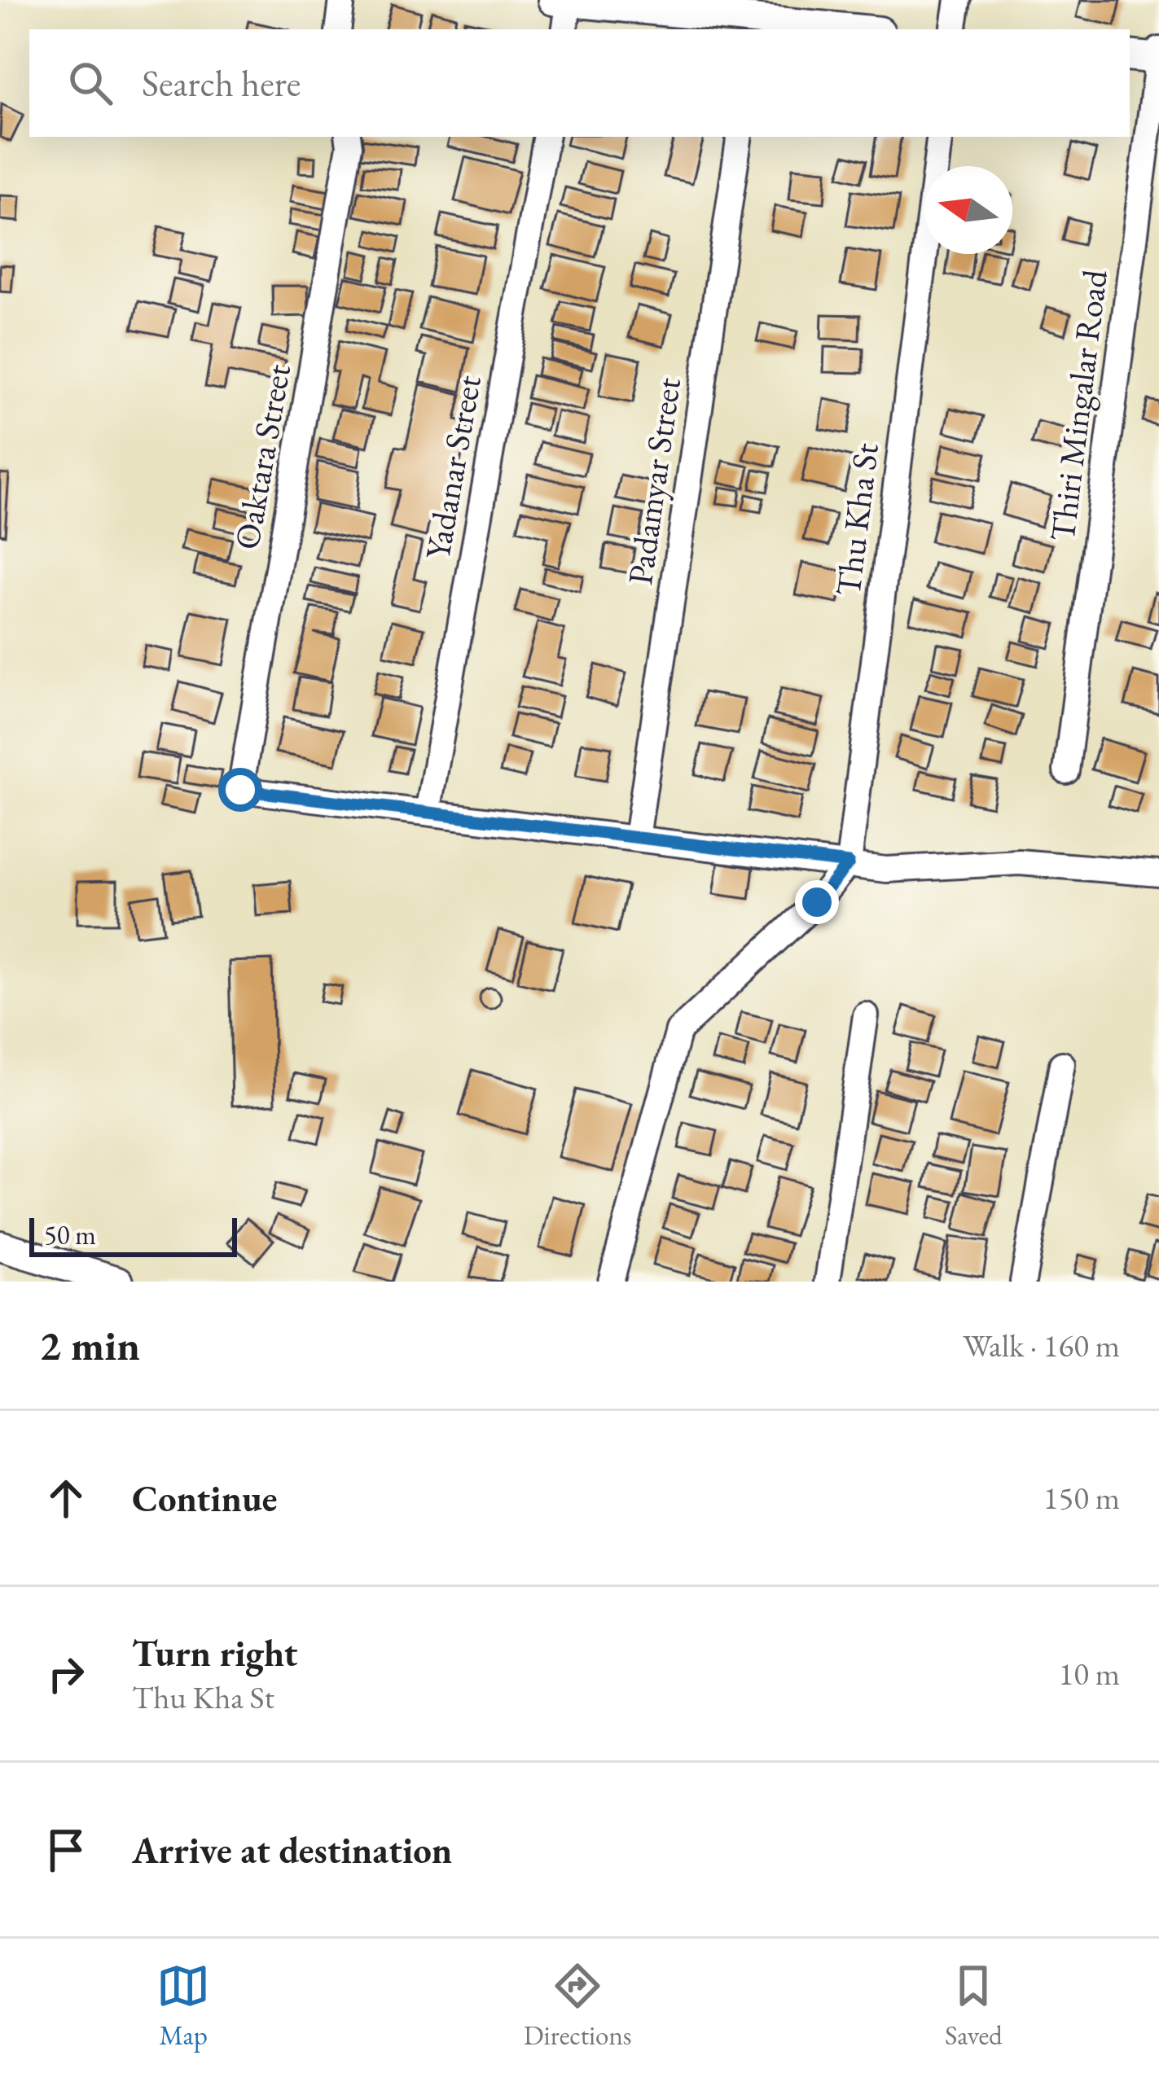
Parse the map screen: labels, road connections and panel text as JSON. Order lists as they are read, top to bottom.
{
  "streets": {
    "street": [
      "Thiri Mingalar Road",
      "Oaktara Street",
      "Yadanar Street",
      "Padamyar Street",
      "Thu Kha St"
    ]
  },
  "crossings": [
    ["Oaktara Street", "Yadanar Street"]
  ],
  "scale_bar": "50 m",
  "north": "left",
  "page": {
    "search": "Search here",
    "scale": "50 m",
    "heading": ["2 min", "Walk · 160 m"],
    "list": [
      ["Continue", "150 m"],
      ["Turn right", "Thu Kha St", "10 m"],
      "Arrive at destination"
    ],
    "nav": ["Map", "Directions", "Saved"]
  }
}
